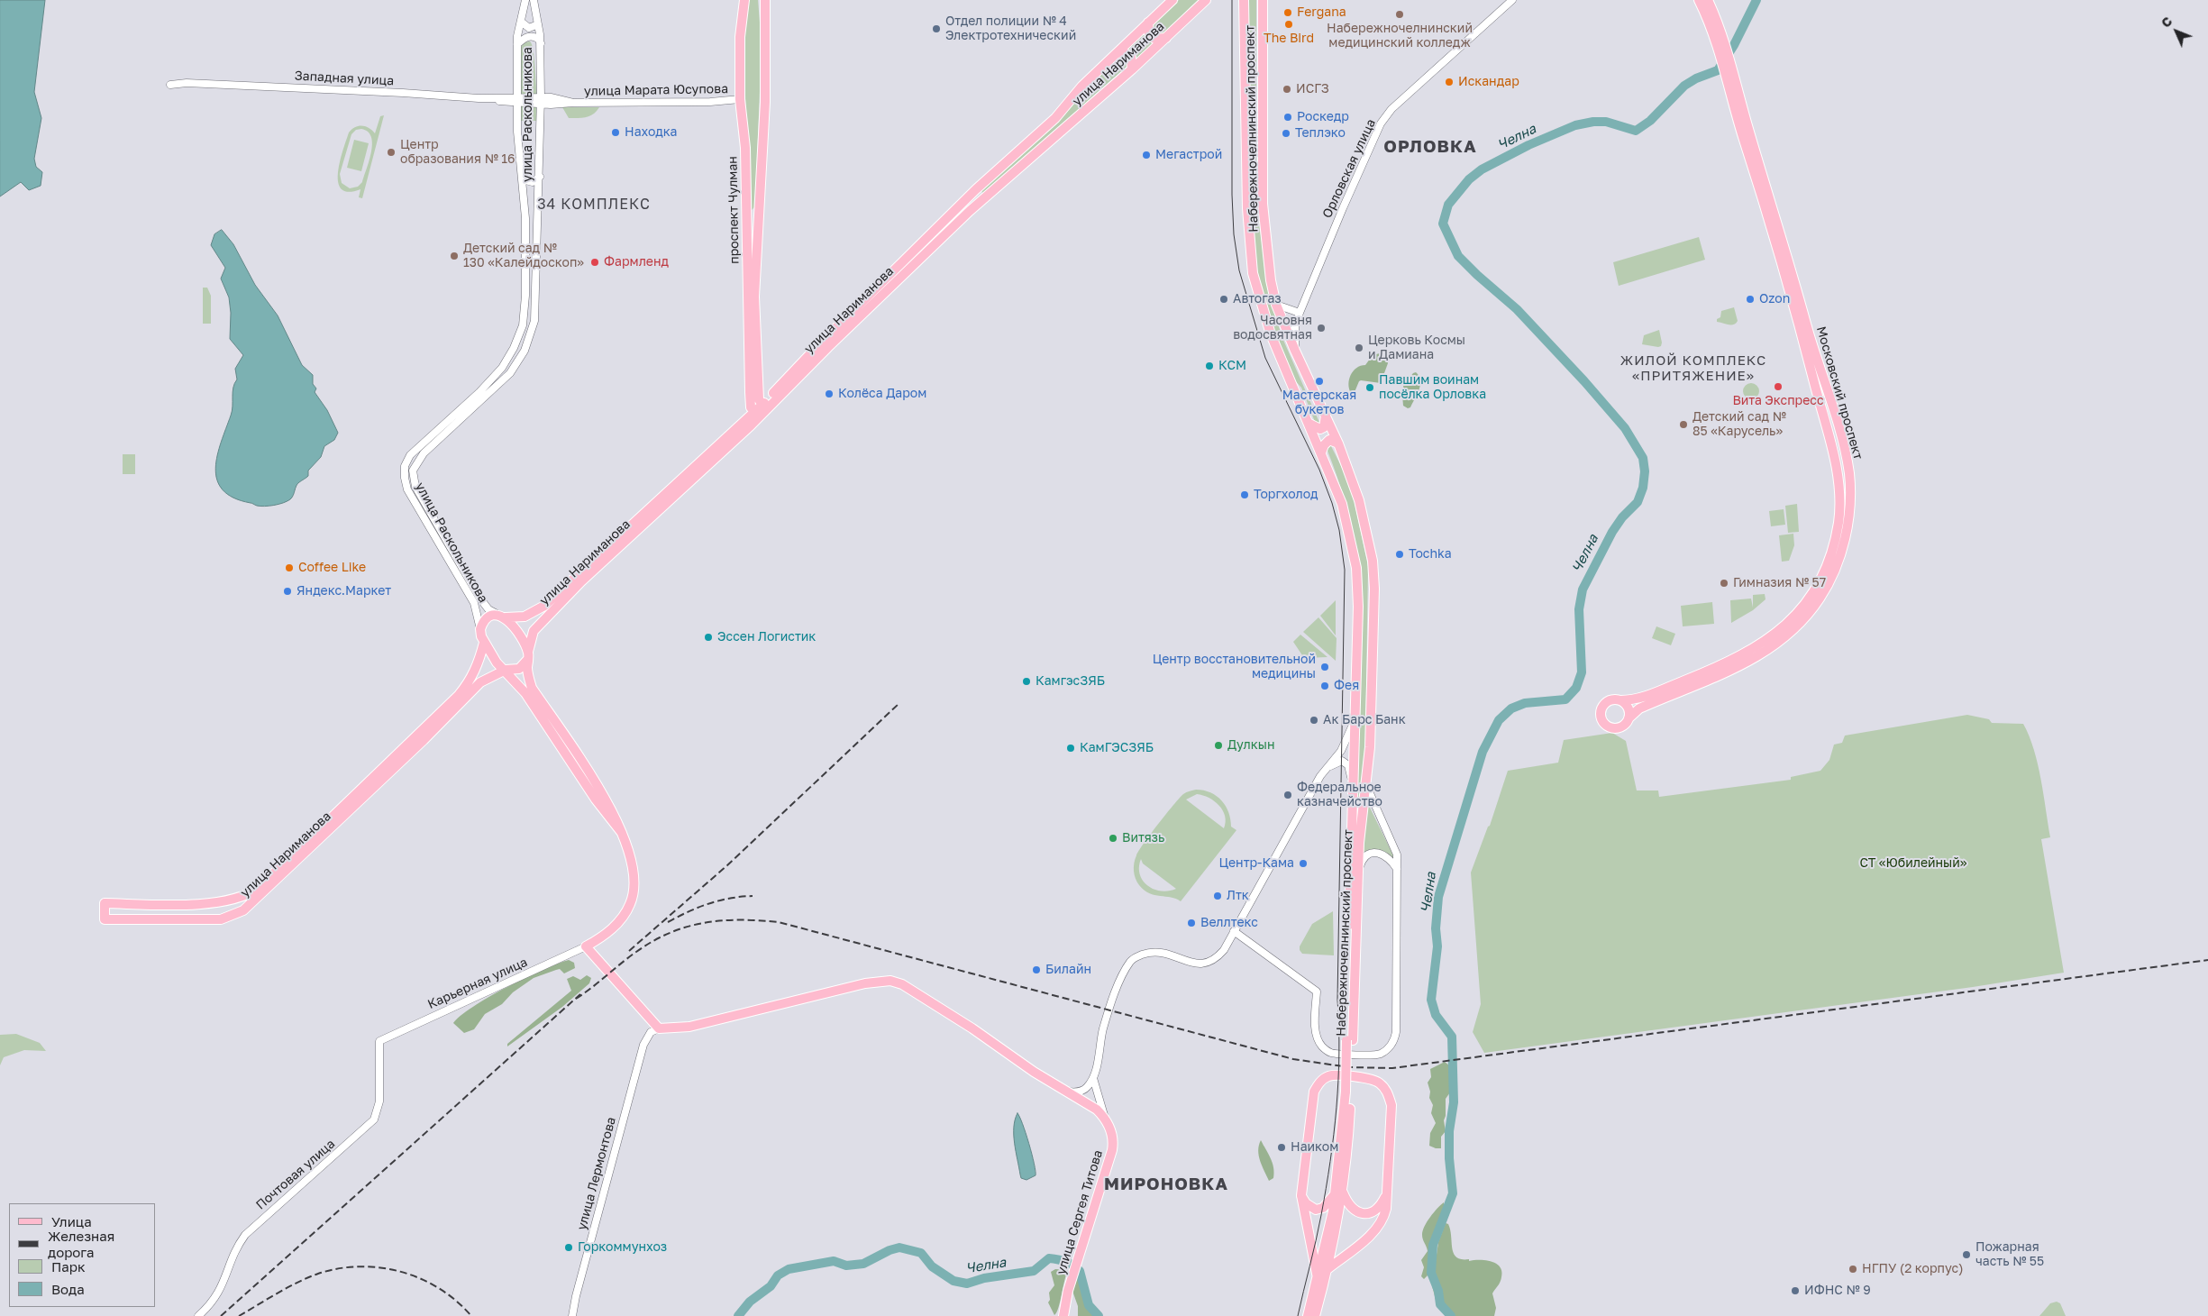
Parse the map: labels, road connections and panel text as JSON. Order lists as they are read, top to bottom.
{
  "streets": {
    "main road": [
      "улица Нариманова",
      "Набережночелнинский проспект",
      "проспект Чулман",
      "Московский проспект",
      "улица Сергея Титова"
    ],
    "street": [
      "Западная улица",
      "улица Марата Юсупова",
      "улица Раскольникова",
      "Орловская улица",
      "Карьерная улица",
      "улица Лермонтова",
      "Почтовая улица"
    ]
  },
  "crossings": [
    ["улица Нариманова", "улица Раскольникова"],
    ["улица Нариманова", "проспект Чулман"],
    ["Западная улица", "улица Раскольникова"],
    ["улица Марата Юсупова", "улица Раскольникова"],
    ["улица Марата Юсупова", "проспект Чулман"],
    ["Набережночелнинский проспект", "Орловская улица"],
    ["Карьерная улица", "Почтовая улица"]
  ],
  "districts": [
    "ОРЛОВКА",
    "34 КОМПЛЕКС",
    "ЖИЛОЙ КОМПЛЕКС «ПРИТЯЖЕНИЕ»",
    "МИРОНОВКА"
  ],
  "water": ["Челна"],
  "parks": ["СТ «Юбилейный»"],
  "places": [
    "Fergana",
    "Набережночелнинский медицинский колледж",
    "The Bird",
    "Отдел полиции № 4 Электротехнический",
    "Искандар",
    "ИСГЗ",
    "Роскедр",
    "Находка",
    "Теплэко",
    "Центр образования № 16",
    "Мегастрой",
    "Детский сад № 130 «Калейдоскоп»",
    "Фармленд",
    "Автогаз",
    "Ozon",
    "Часовня водосвятная",
    "Церковь Космы и Дамиана",
    "КСМ",
    "Мастерская букетов",
    "Вита Экспресс",
    "Павшим воинам посёлка Орловка",
    "Колёса Даром",
    "Детский сад № 85 «Карусель»",
    "Торгхолод",
    "Tochka",
    "Coffee Like",
    "Гимназия № 57",
    "Яндекс.Маркет",
    "Эссен Логистик",
    "Центр восстановительной медицины",
    "КамгэсЗЯБ",
    "Фея",
    "Ак Барс Банк",
    "Дулкын",
    "КамГЭСЗЯБ",
    "Федеральное казначейство",
    "Витязь",
    "Центр-Кама",
    "Лтк",
    "Веллтекс",
    "Билайн",
    "Наиком",
    "Горкоммунхоз",
    "Пожарная часть № 55",
    "НГПУ (2 корпус)",
    "ИФНС № 9"
  ],
  "legend": [
    "Улица",
    "Железная дорога",
    "Парк",
    "Вода"
  ],
  "north": "top left"
}
